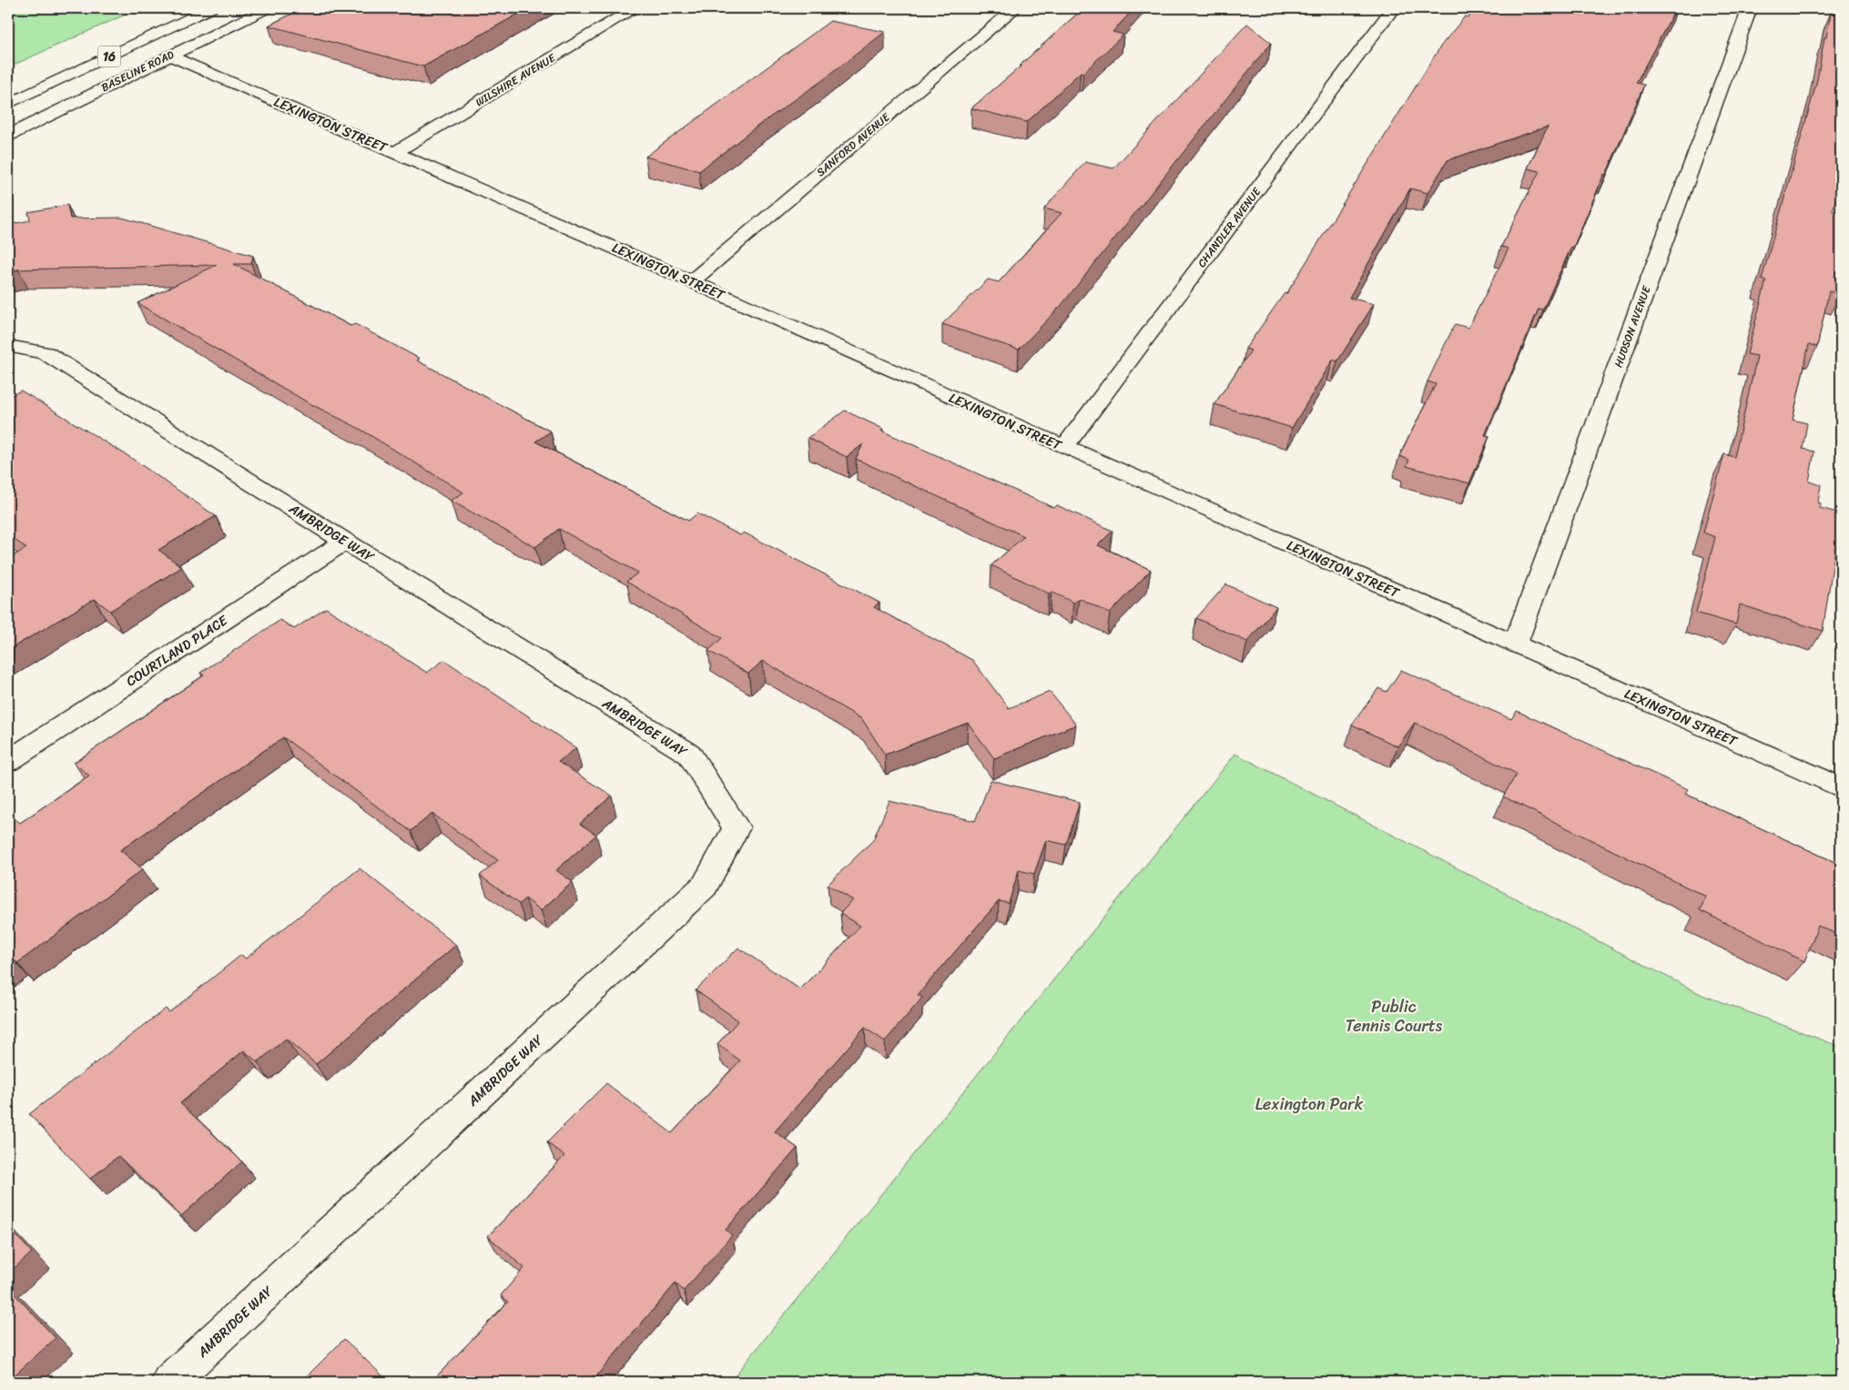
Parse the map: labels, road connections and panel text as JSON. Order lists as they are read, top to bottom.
{
  "streets": {
    "street": [
      "16",
      "BASELINE ROAD",
      "WILSHIRE AVENUE",
      "LEXINGTON STREET",
      "SANFORD AVENUE",
      "CHANDLER AVENUE",
      "HUDSON AVENUE",
      "AMBRIDGE WAY",
      "COURTLAND PLACE"
    ]
  },
  "crossings": [
    ["BASELINE ROAD", "LEXINGTON STREET"],
    ["WILSHIRE AVENUE", "LEXINGTON STREET"],
    ["LEXINGTON STREET", "SANFORD AVENUE"],
    ["LEXINGTON STREET", "CHANDLER AVENUE"],
    ["LEXINGTON STREET", "HUDSON AVENUE"],
    ["AMBRIDGE WAY", "COURTLAND PLACE"]
  ],
  "parks": ["Public Tennis Courts", "Lexington Park"]
}
